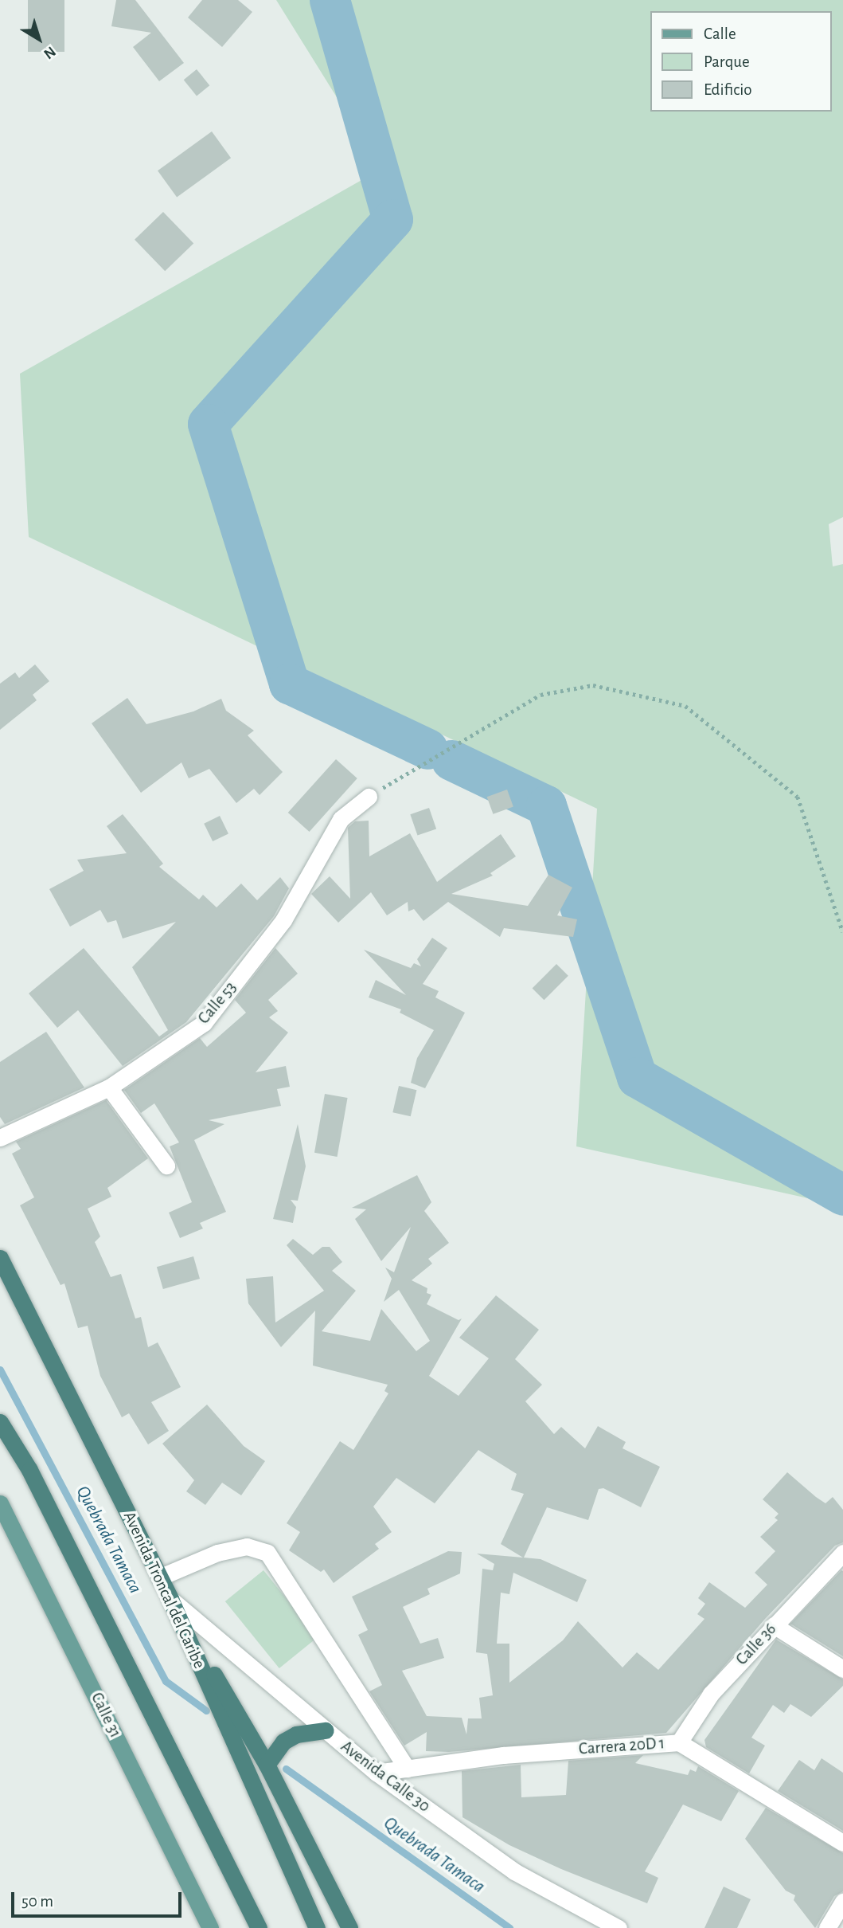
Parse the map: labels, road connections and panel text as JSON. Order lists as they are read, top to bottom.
{
  "streets": {
    "highway": ["Avenida Troncal del Caribe"],
    "main road": ["Calle 31"],
    "street": [
      "Calle 53",
      "Calle 36",
      "Carrera 20D 1",
      "Avenida Calle 30"
    ]
  },
  "crossings": [
    ["Avenida Troncal del Caribe", "Avenida Calle 30"],
    ["Calle 36", "Carrera 20D 1"],
    ["Carrera 20D 1", "Avenida Calle 30"]
  ],
  "water": ["Quebrada Tamaca"],
  "legend": ["Calle", "Parque", "Edificio"],
  "scale_bar": "50 m",
  "north": "bottom right"
}
